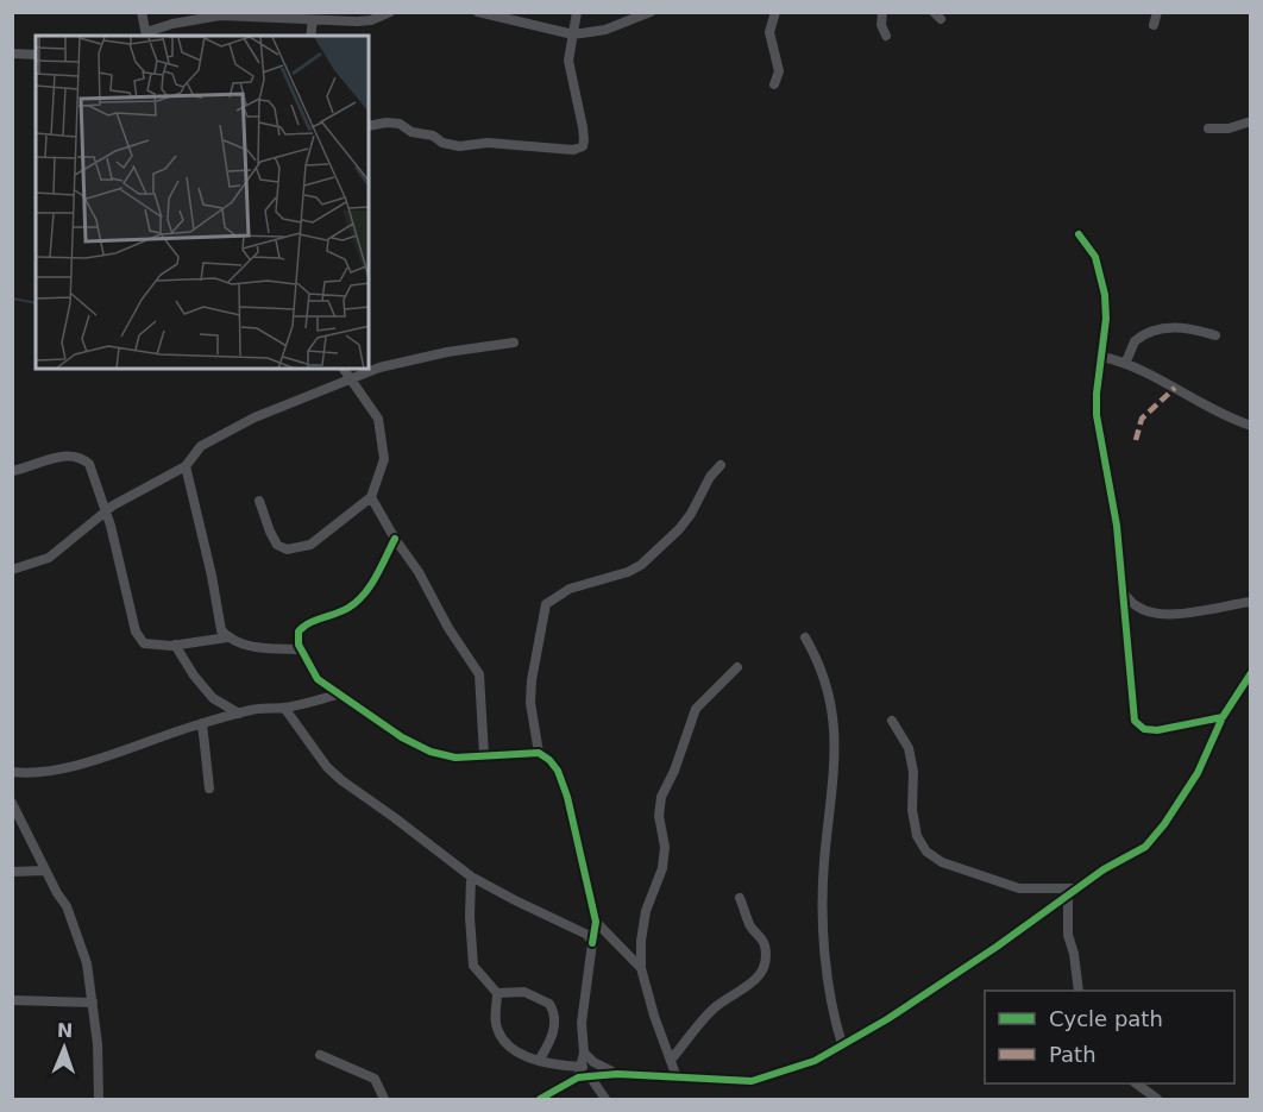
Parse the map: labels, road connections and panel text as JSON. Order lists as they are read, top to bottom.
{
  "legend": ["Cycle path", "Path"],
  "north": "top"
}
